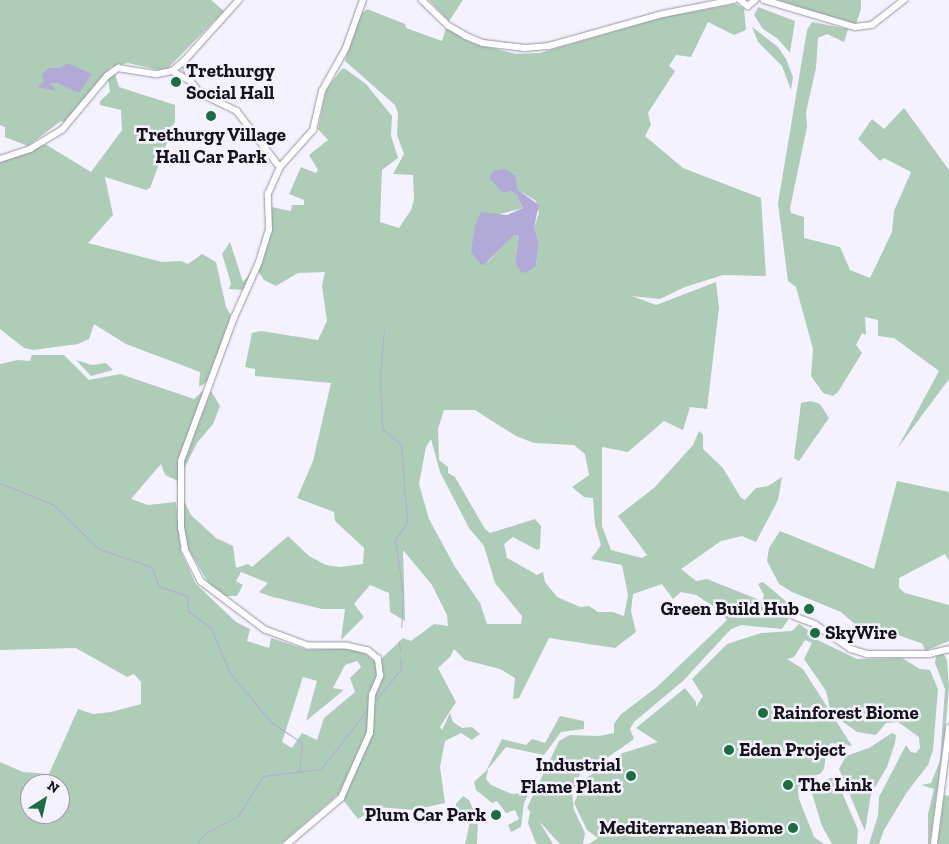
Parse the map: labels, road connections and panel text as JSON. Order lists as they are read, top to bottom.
{
  "places": [
    "Trethurgy Social Hall",
    "Trethurgy Village Hall Car Park",
    "Green Build Hub",
    "SkyWire",
    "Rainforest Biome",
    "Eden Project",
    "Industrial Flame Plant",
    "The Link",
    "Plum Car Park",
    "Mediterranean Biome"
  ],
  "north": "top right"
}
